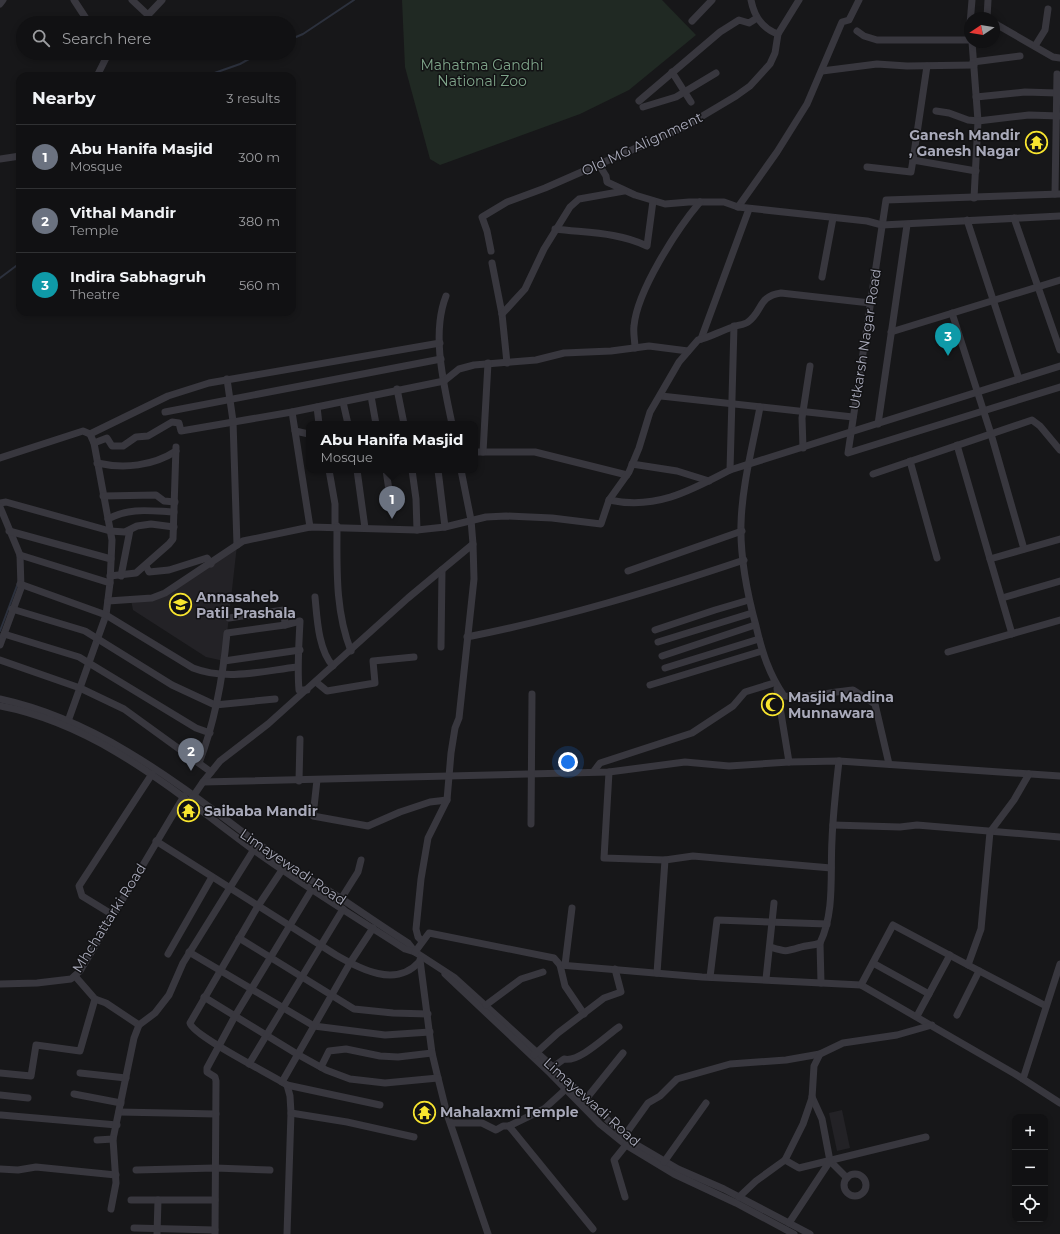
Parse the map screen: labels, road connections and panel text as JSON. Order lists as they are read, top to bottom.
{
  "streets": {
    "street": [
      "Old MG Alignment",
      "Utkarsh Nagar Road",
      "Limayewadi Road",
      "Mhchattarki Road"
    ]
  },
  "crossings": [
    ["Limayewadi Road", "Mhchattarki Road"]
  ],
  "parks": ["Mahatma Gandhi National Zoo"],
  "places": {
    "temple": ["Ganesh Mandir , Ganesh Nagar", "Saibaba Mandir", "Mahalaxmi Temple"],
    "school or university": ["Annasaheb Patil Prashala"],
    "mosque": ["Masjid Madina Munnawara"]
  },
  "north": "left",
  "page": {
    "search": "Search here",
    "heading": ["Nearby", "3 results"],
    "list": [
      {
        "mark": "1",
        "name": "Abu Hanifa Masjid",
        "note": "Mosque",
        "value": "300 m"
      },
      {
        "mark": "2",
        "name": "Vithal Mandir",
        "note": "Temple",
        "value": "380 m"
      },
      {
        "mark": "3",
        "name": "Indira Sabhagruh",
        "note": "Theatre",
        "value": "560 m"
      }
    ],
    "pins": ["3", "1", "2"],
    "popup": ["Abu Hanifa Masjid", "Mosque"],
    "map_buttons": ["+", "−"]
  }
}
